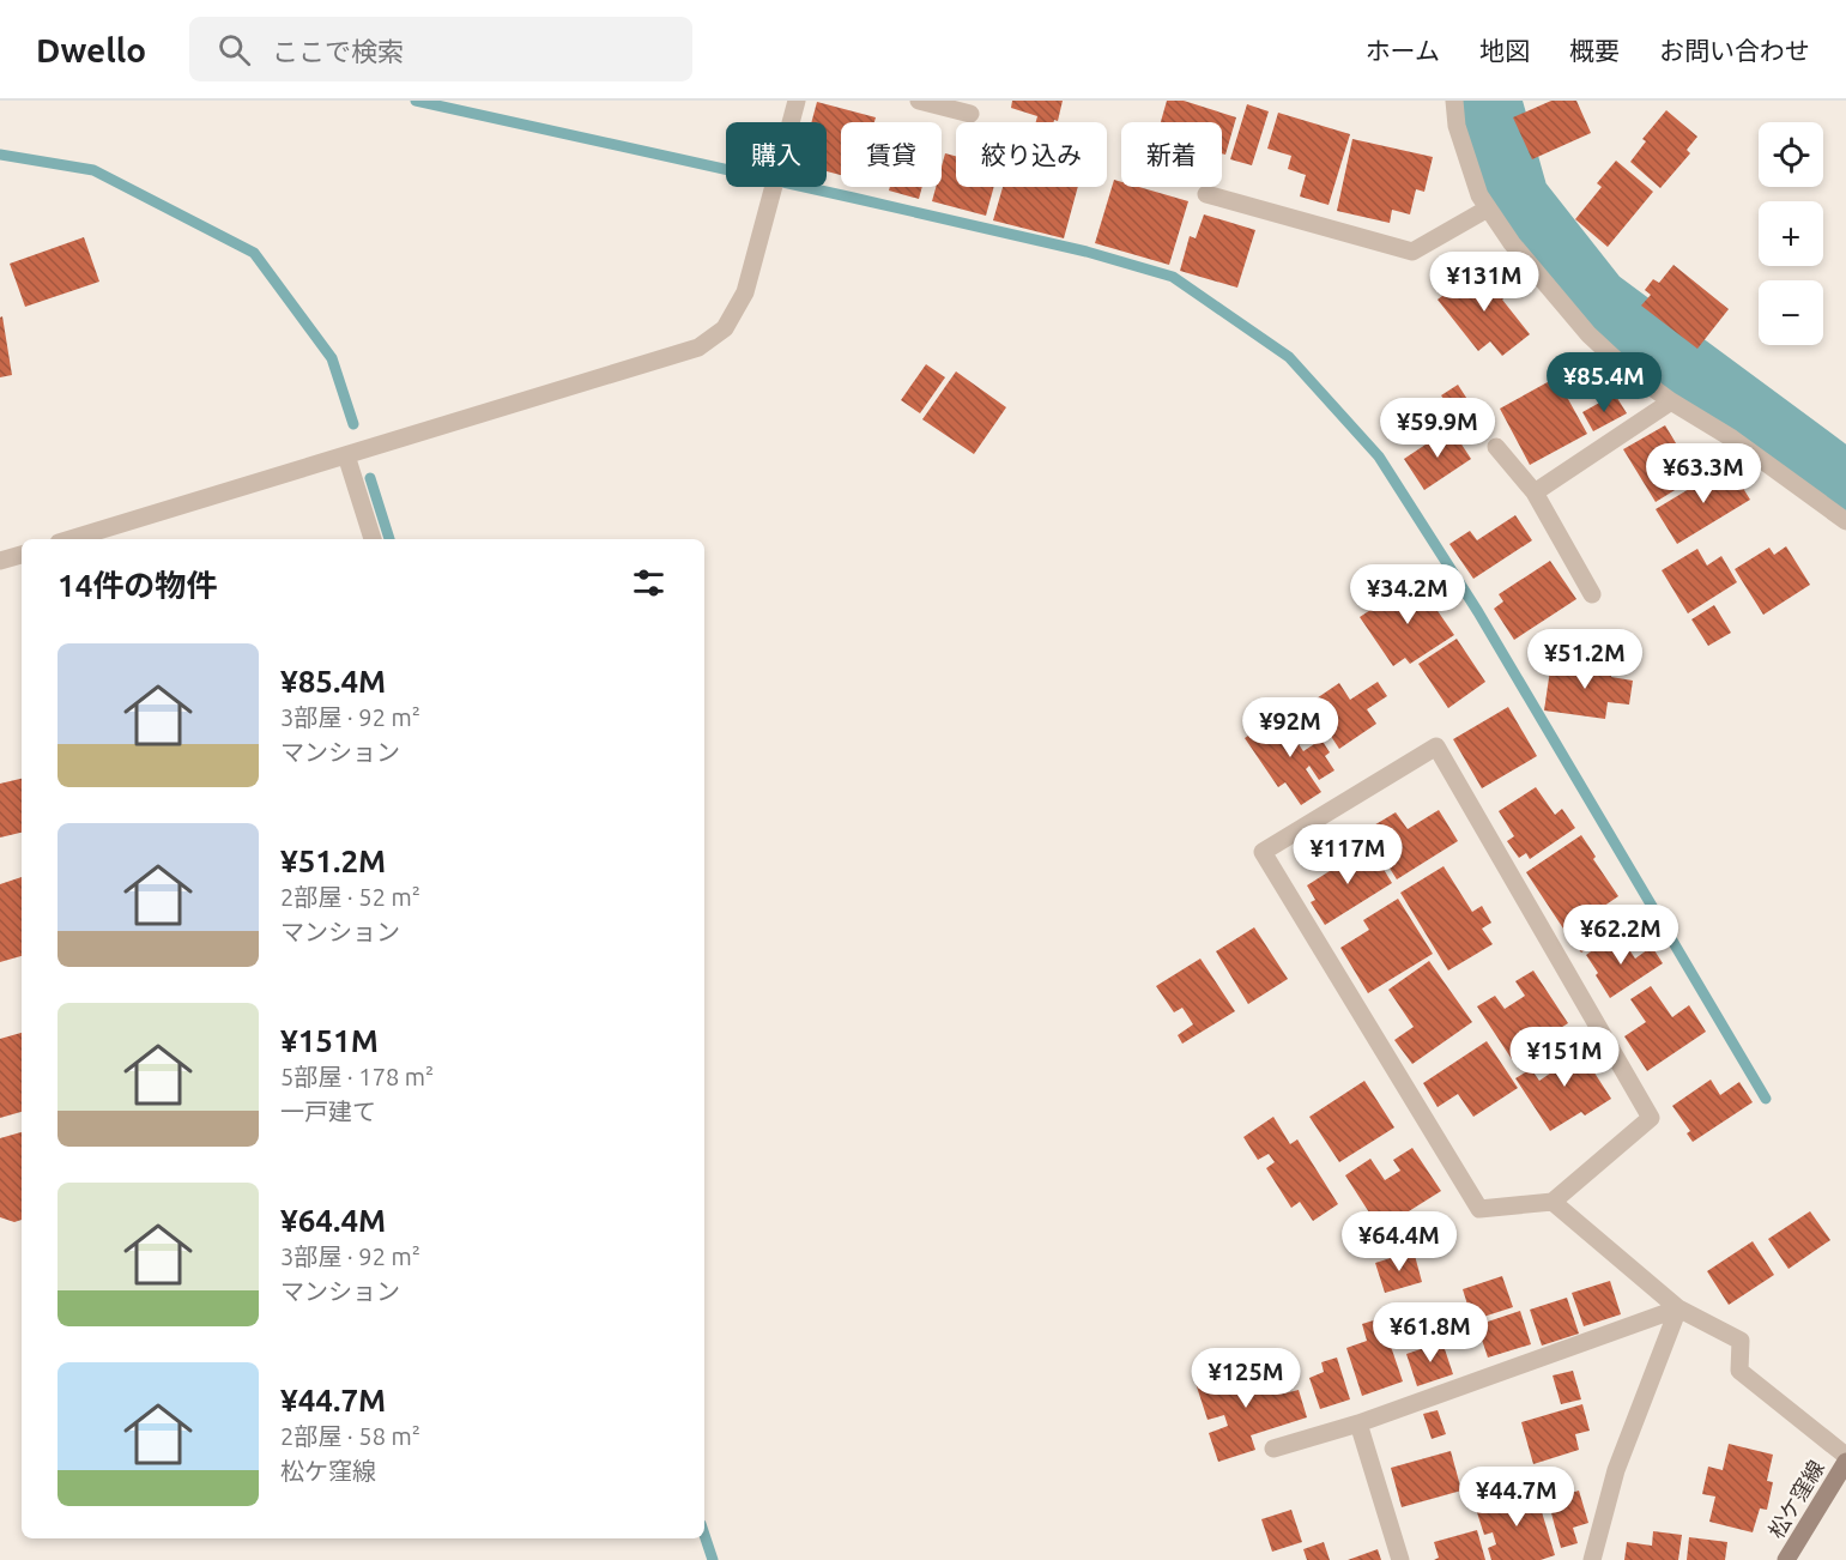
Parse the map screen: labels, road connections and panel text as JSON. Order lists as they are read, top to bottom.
{
  "streets": {
    "street": ["松ケ窪線"]
  },
  "page": {
    "header": "Dwello",
    "search": "ここで検索",
    "nav": [
      "ホーム",
      "地図",
      "概要",
      "お問い合わせ"
    ],
    "map_buttons": ["+", "−"],
    "chip": [
      "購入",
      "賃貸",
      "絞り込み",
      "新着"
    ],
    "price": [
      "¥131M",
      "¥85.4M",
      "¥59.9M",
      "¥63.3M",
      "¥34.2M",
      "¥51.2M",
      "¥92M",
      "¥117M",
      "¥62.2M",
      "¥151M",
      "¥64.4M",
      "¥61.8M",
      "¥125M",
      "¥44.7M"
    ],
    "heading": "14件の物件",
    "list": [
      {
        "name": "¥85.4M",
        "note": "3部屋 · 92 m² · マンション"
      },
      {
        "name": "¥51.2M",
        "note": "2部屋 · 52 m² · マンション"
      },
      {
        "name": "¥151M",
        "note": "5部屋 · 178 m² · 一戸建て"
      },
      {
        "name": "¥64.4M",
        "note": "3部屋 · 92 m² · マンション"
      },
      {
        "name": "¥44.7M",
        "note": "2部屋 · 58 m² · 松ケ窪線"
      }
    ]
  }
}
